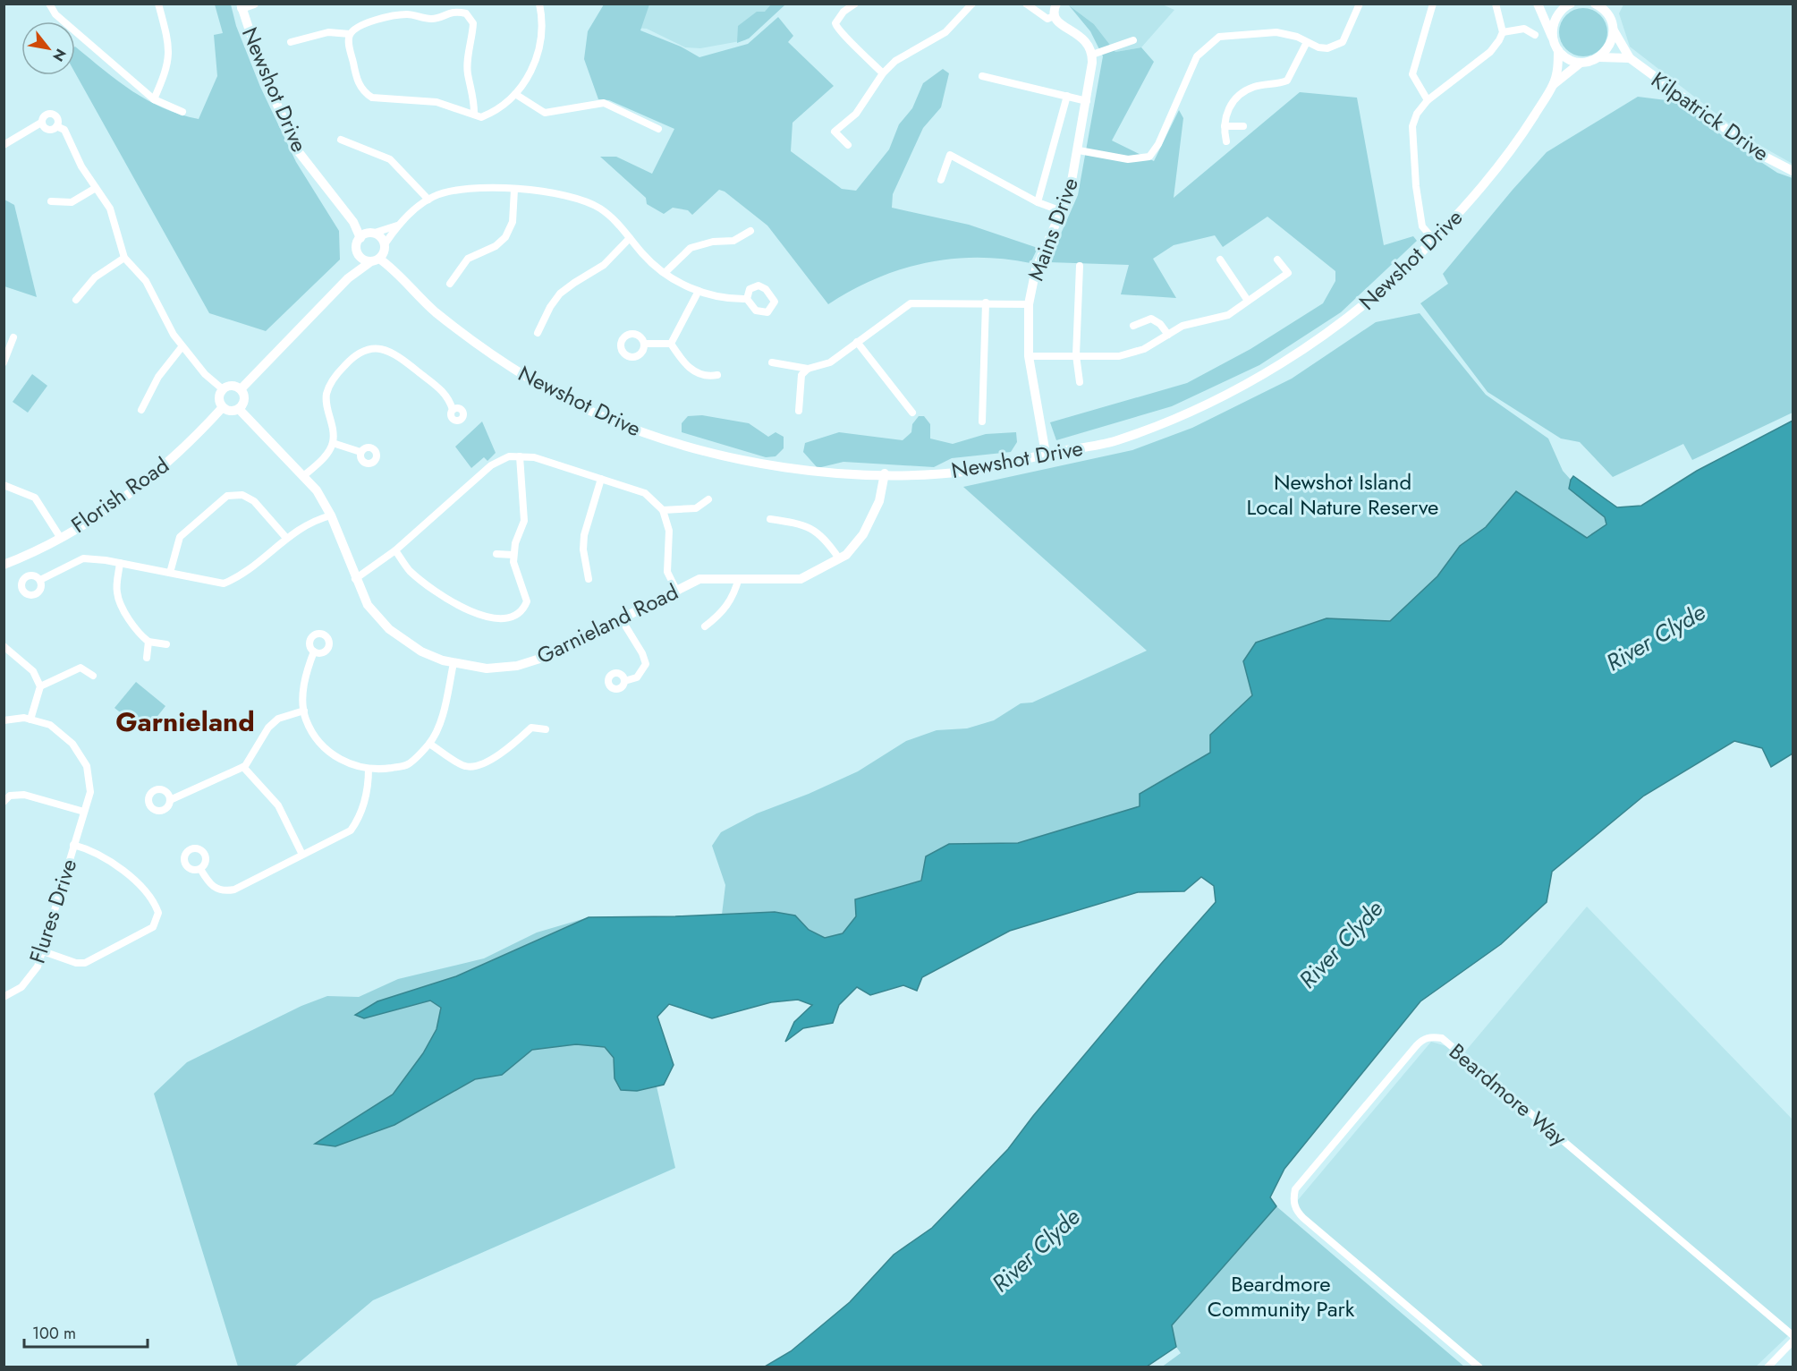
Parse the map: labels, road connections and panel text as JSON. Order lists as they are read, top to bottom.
{
  "streets": {
    "street": [
      "Newshot Drive",
      "Kilpatrick Drive",
      "Mains Drive",
      "Florish Road",
      "Garnieland Road",
      "Flures Drive",
      "Beardmore Way"
    ]
  },
  "crossings": [
    ["Newshot Drive", "Kilpatrick Drive"],
    ["Newshot Drive", "Mains Drive"],
    ["Newshot Drive", "Garnieland Road"],
    ["Florish Road", "Garnieland Road"]
  ],
  "districts": ["Garnieland"],
  "water": ["River Clyde"],
  "parks": ["Newshot Island Local Nature Reserve", "Beardmore Community Park"],
  "scale_bar": "100 m",
  "north": "bottom right"
}
